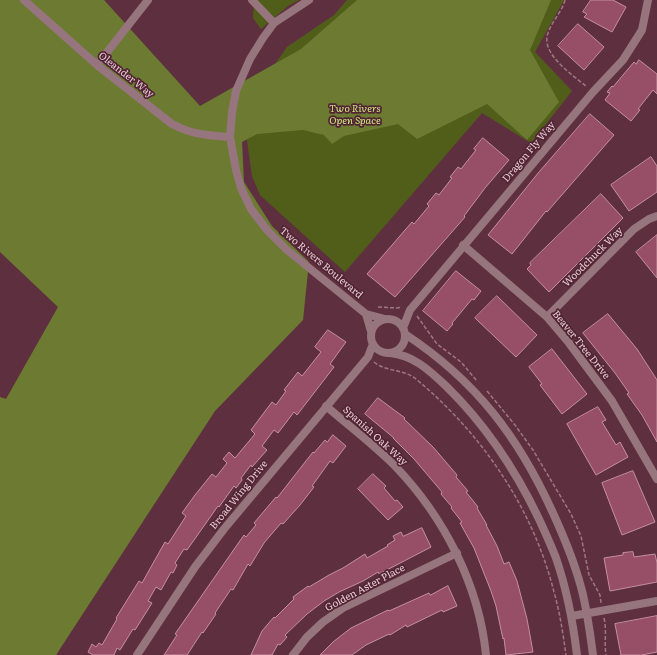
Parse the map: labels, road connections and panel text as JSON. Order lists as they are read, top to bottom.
{
  "streets": {
    "street": [
      "Oleander Way",
      "Dragon Fly Way",
      "Woodchuck Way",
      "Two Rivers Boulevard",
      "Beaver Tree Drive",
      "Spanish Oak Way",
      "Broad Wing Drive",
      "Golden Aster Place"
    ]
  },
  "crossings": [
    ["Oleander Way", "Two Rivers Boulevard"],
    ["Dragon Fly Way", "Two Rivers Boulevard"],
    ["Dragon Fly Way", "Beaver Tree Drive"],
    ["Dragon Fly Way", "Broad Wing Drive"],
    ["Woodchuck Way", "Beaver Tree Drive"],
    ["Two Rivers Boulevard", "Broad Wing Drive"],
    ["Spanish Oak Way", "Broad Wing Drive"],
    ["Spanish Oak Way", "Golden Aster Place"]
  ],
  "parks": ["Two Rivers Open Space"]
}
